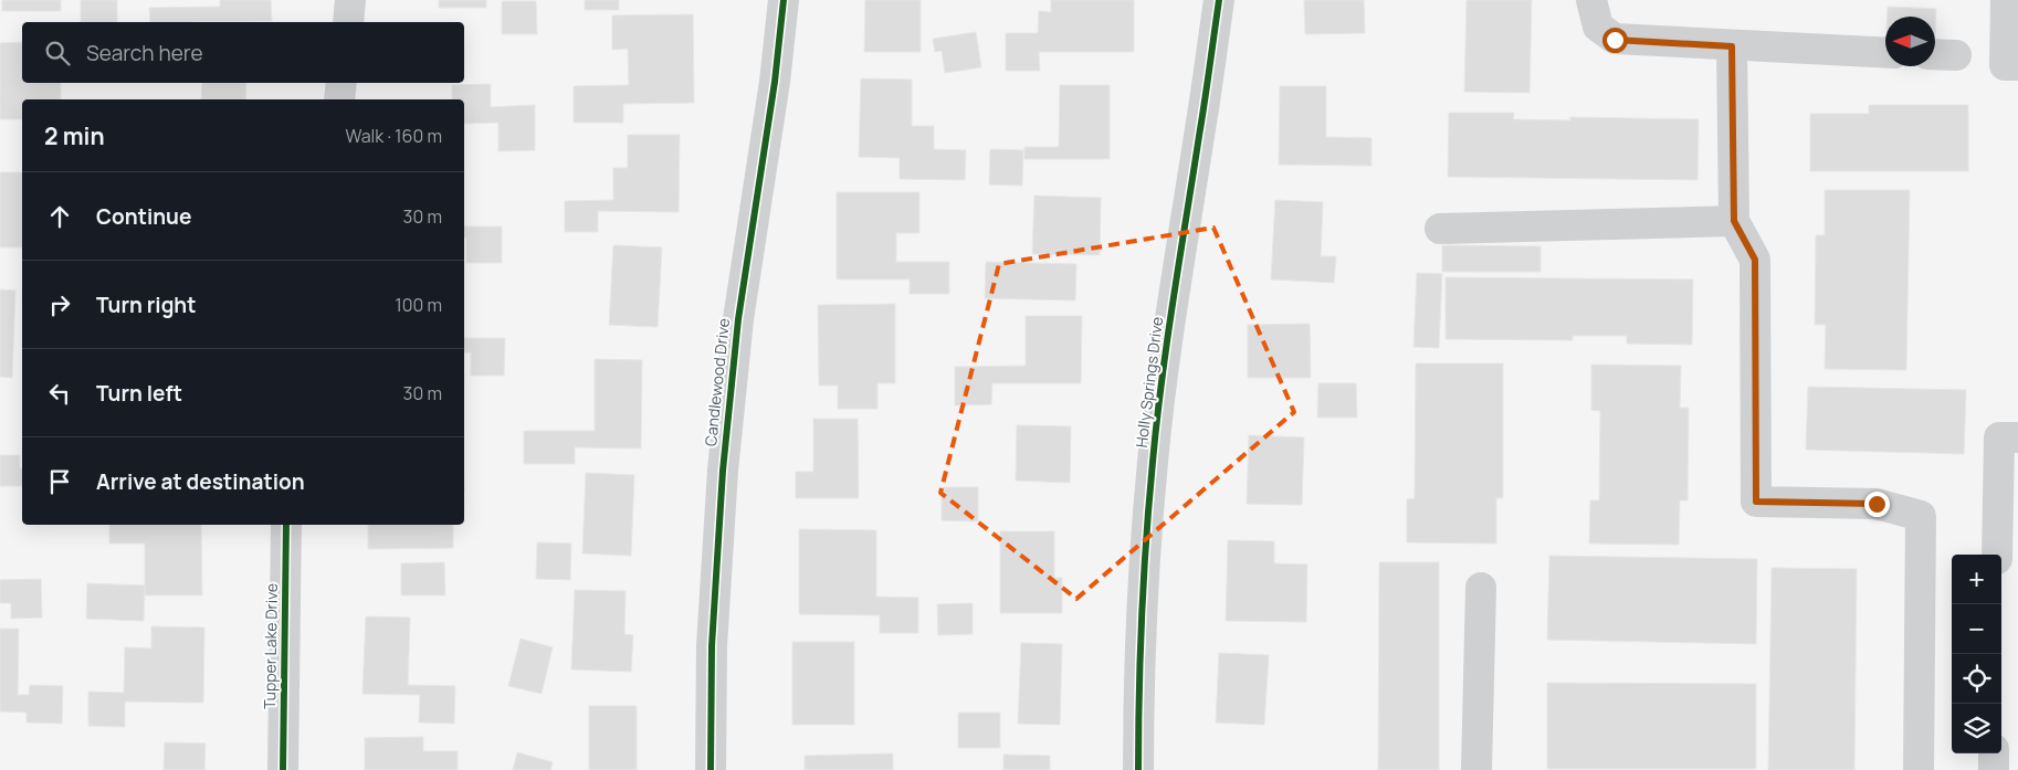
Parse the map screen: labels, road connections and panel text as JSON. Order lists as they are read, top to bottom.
{
  "streets": {
    "street": ["Candlewood Drive", "Holly Springs Drive", "Tupper Lake Drive"]
  },
  "north": "left",
  "page": {
    "search": "Search here",
    "heading": ["2 min", "Walk · 160 m"],
    "list": [
      ["Continue", "30 m"],
      ["Turn right", "100 m"],
      ["Turn left", "30 m"],
      "Arrive at destination"
    ],
    "map_buttons": ["+", "−"]
  }
}
